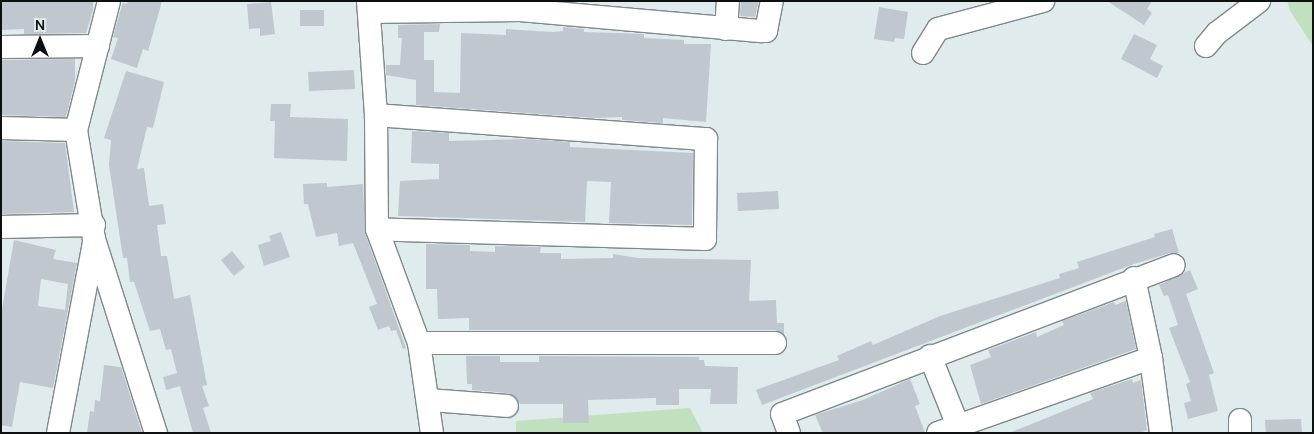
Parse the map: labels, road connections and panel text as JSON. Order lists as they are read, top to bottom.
{
  "north": "top"
}
